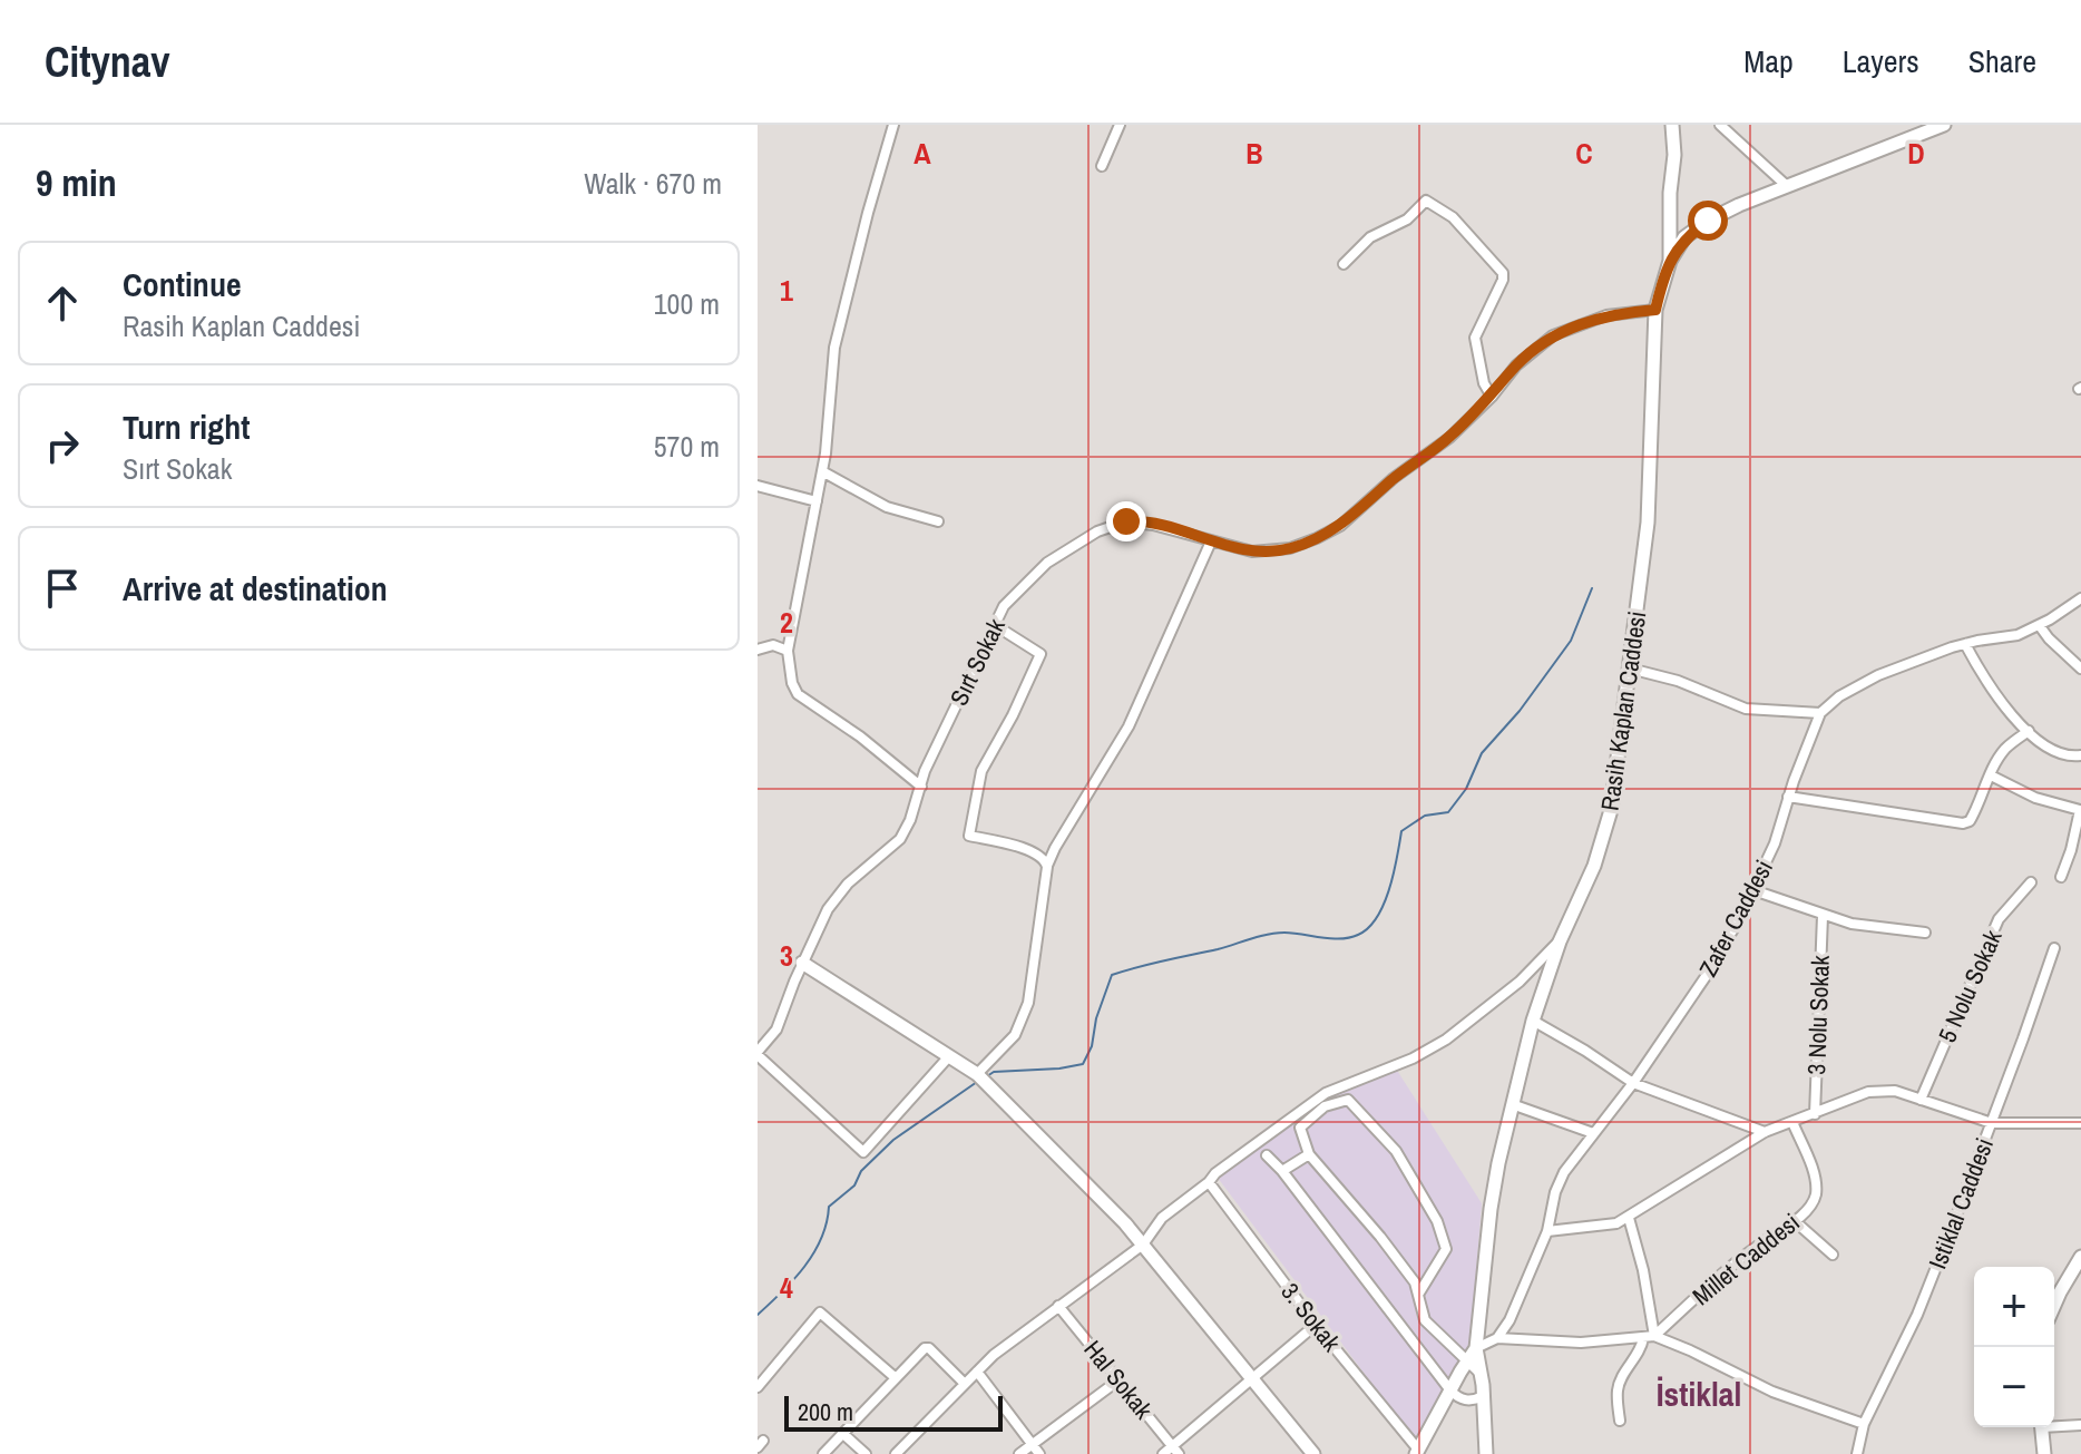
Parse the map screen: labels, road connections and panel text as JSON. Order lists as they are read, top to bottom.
{
  "streets": {
    "street": [
      "Sırt Sokak",
      "Rasih Kaplan Caddesi",
      "Zafer Caddesi",
      "5 Nolu Sokak",
      "3 Nolu Sokak",
      "Istiklal Caddesi",
      "Millet Caddesi",
      "3. Sokak",
      "Hal Sokak"
    ]
  },
  "crossings": [
    ["Sırt Sokak", "Rasih Kaplan Caddesi"]
  ],
  "districts": ["İstiklal"],
  "scale_bar": "200 m",
  "page": {
    "header": "Citynav",
    "nav": ["Map", "Layers", "Share"],
    "heading": ["9 min", "Walk · 670 m"],
    "list": [
      ["Continue", "Rasih Kaplan Caddesi", "100 m"],
      ["Turn right", "Sırt Sokak", "570 m"],
      "Arrive at destination"
    ],
    "map_buttons": ["+", "−"],
    "scale": "200 m"
  },
  "grid": {
    "columns": [
      "A",
      "B",
      "C",
      "D"
    ],
    "rows": [
      "1",
      "2",
      "3",
      "4"
    ]
  }
}
